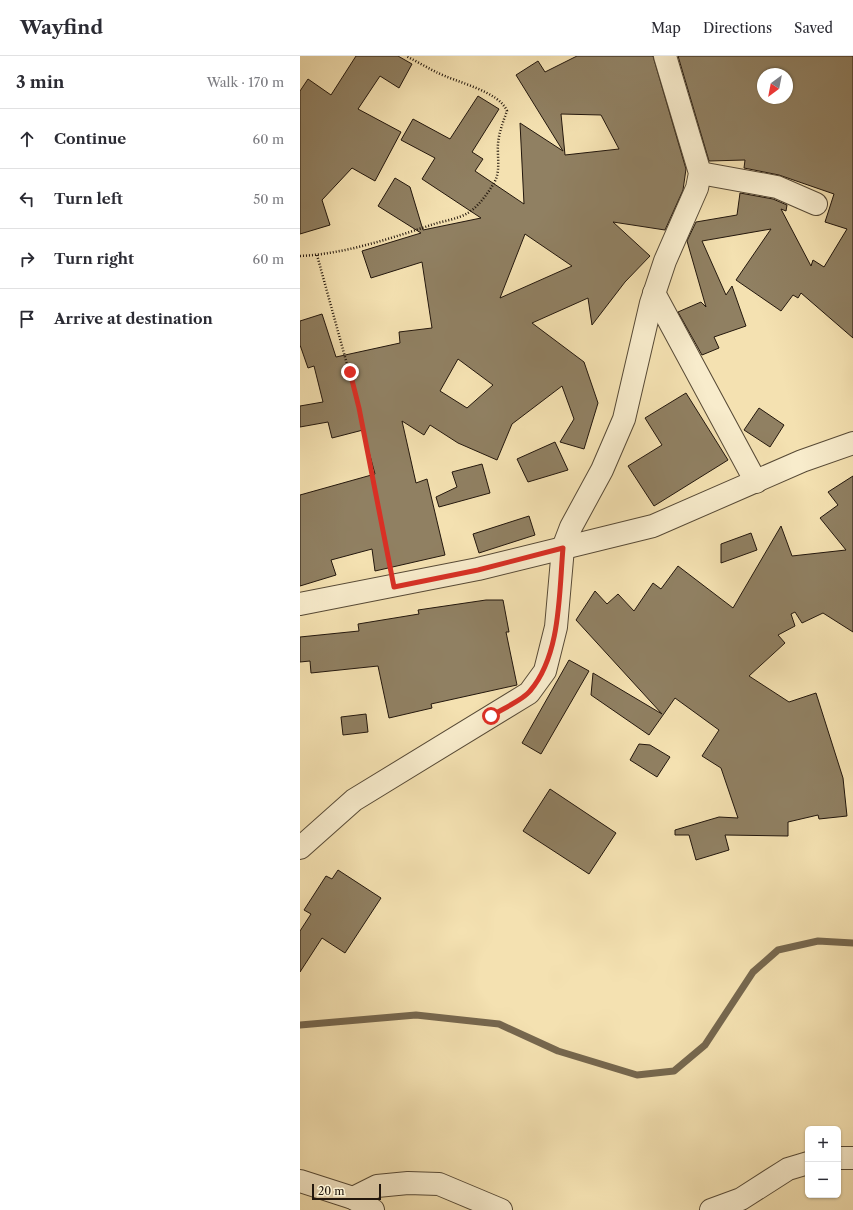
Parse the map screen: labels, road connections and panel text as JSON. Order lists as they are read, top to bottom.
{
  "scale_bar": "20 m",
  "north": "bottom left",
  "page": {
    "header": "Wayfind",
    "nav": ["Map", "Directions", "Saved"],
    "heading": ["3 min", "Walk · 170 m"],
    "list": [
      ["Continue", "60 m"],
      ["Turn left", "50 m"],
      ["Turn right", "60 m"],
      "Arrive at destination"
    ],
    "map_buttons": ["+", "−"],
    "scale": "20 m"
  }
}
